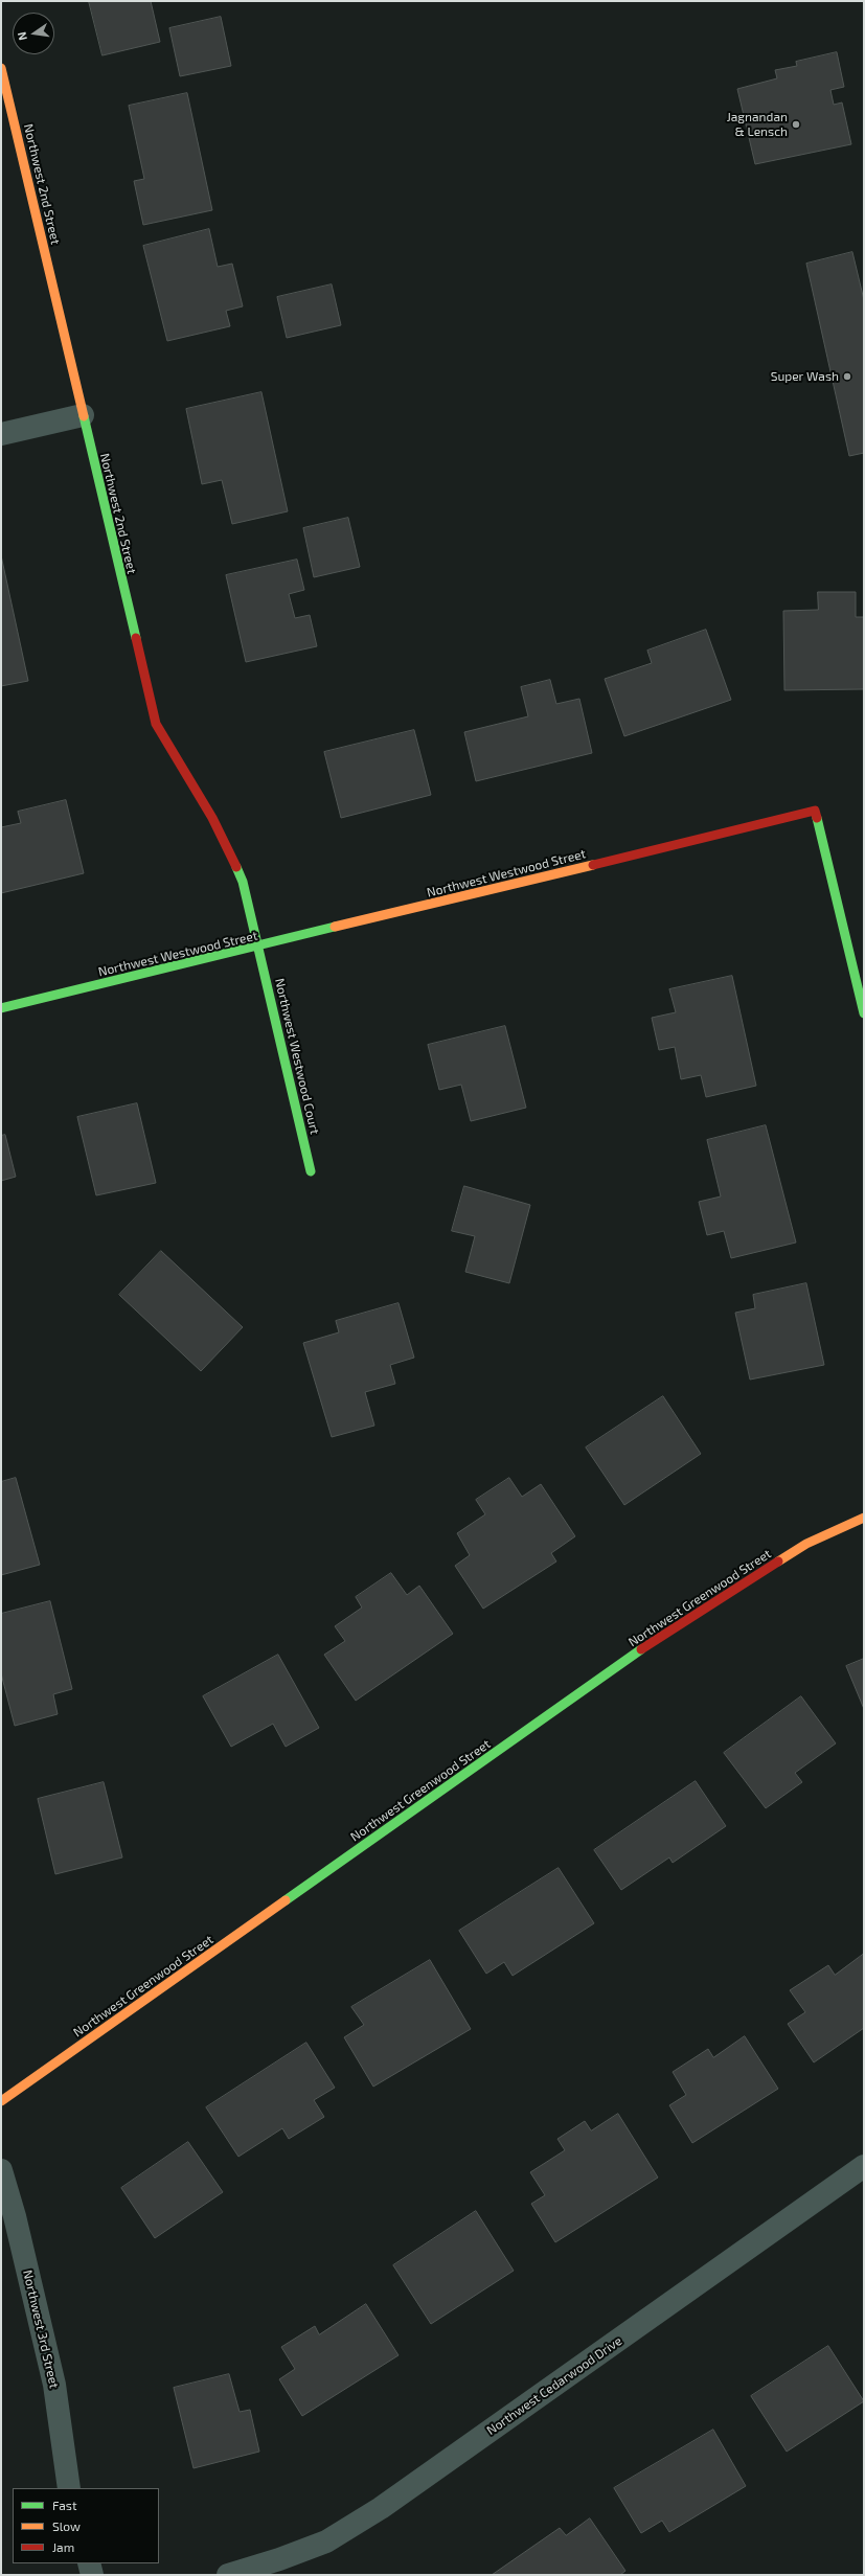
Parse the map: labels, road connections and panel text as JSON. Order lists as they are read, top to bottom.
{
  "streets": {
    "street": [
      "Northwest 2nd Street",
      "Northwest Westwood Street",
      "Northwest Westwood Court",
      "Northwest Greenwood Street",
      "Northwest 3rd Street",
      "Northwest Cedarwood Drive"
    ]
  },
  "crossings": [
    ["Northwest 2nd Street", "Northwest Westwood Street"],
    ["Northwest 2nd Street", "Northwest Westwood Court"],
    ["Northwest Westwood Street", "Northwest Westwood Court"]
  ],
  "places": ["Jagnandan & Lensch", "Super Wash"],
  "legend": ["Fast", "Slow", "Jam"],
  "north": "left"
}
